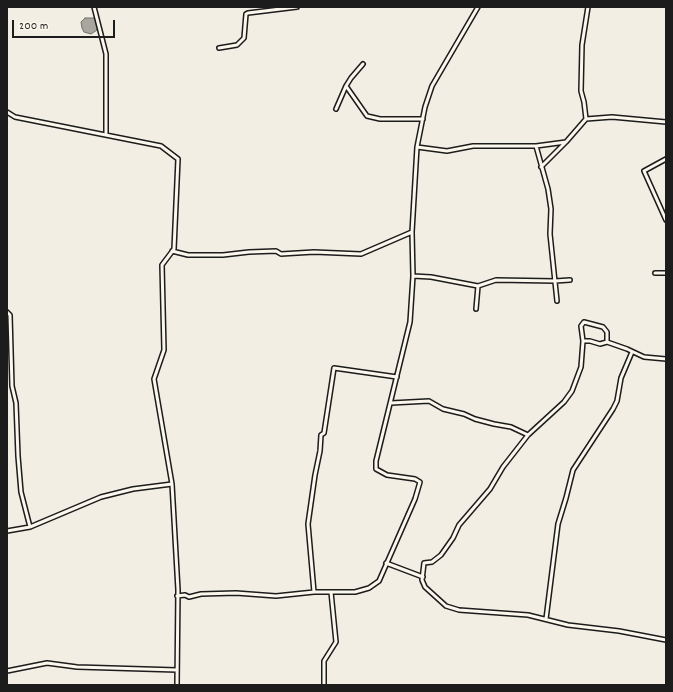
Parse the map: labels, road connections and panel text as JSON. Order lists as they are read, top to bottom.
{
  "scale_bar": "200 m"
}
